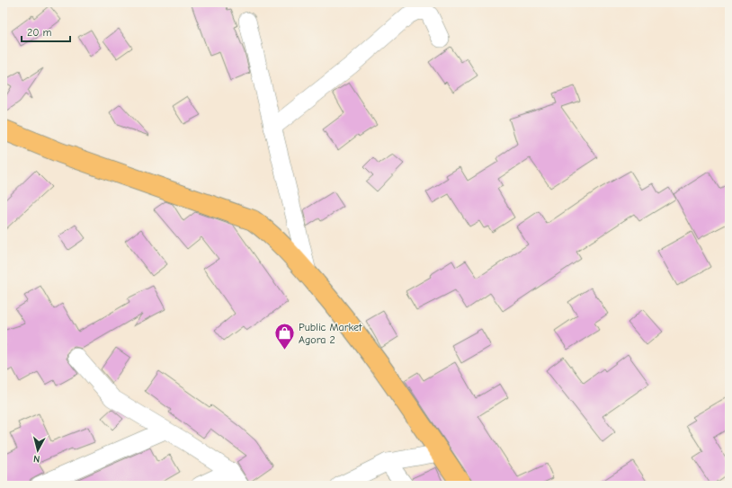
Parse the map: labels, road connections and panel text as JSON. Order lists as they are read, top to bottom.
{
  "places": {
    "shop": ["Public Market Agora 2"]
  },
  "scale_bar": "20 m",
  "north": "bottom"
}
